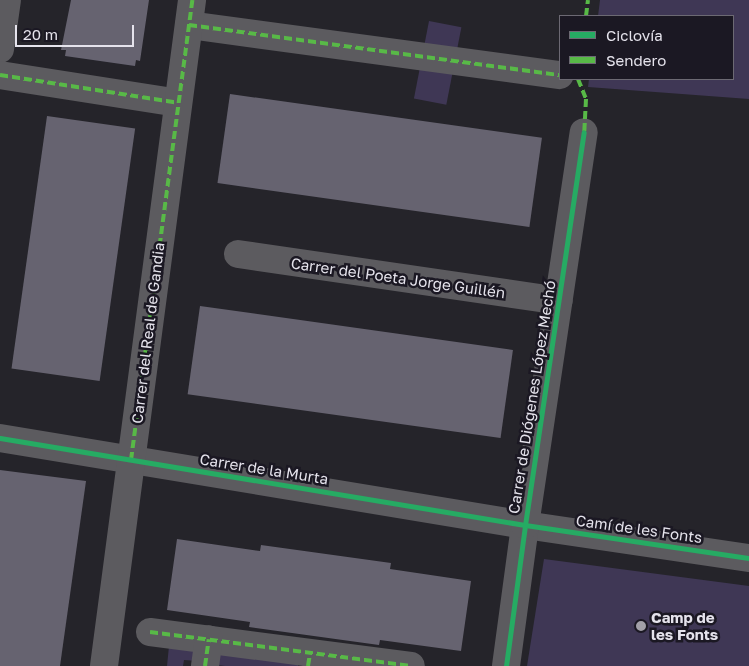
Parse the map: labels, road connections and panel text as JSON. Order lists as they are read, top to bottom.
{
  "streets": {
    "street": [
      "Carrer del Poeta Jorge Guillén",
      "Carrer del Real de Gandia",
      "Carrer de Diógenes López Mechó",
      "Carrer de la Murta",
      "Camí de les Fonts"
    ]
  },
  "crossings": [
    ["Carrer del Poeta Jorge Guillén", "Carrer de Diógenes López Mechó"],
    ["Carrer del Real de Gandia", "Carrer de la Murta"],
    ["Carrer de Diógenes López Mechó", "Carrer de la Murta"],
    ["Carrer de Diógenes López Mechó", "Camí de les Fonts"],
    ["Carrer de la Murta", "Camí de les Fonts"]
  ],
  "places": ["Camp de les Fonts"],
  "legend": ["Ciclovía", "Sendero"],
  "scale_bar": "20 m"
}
